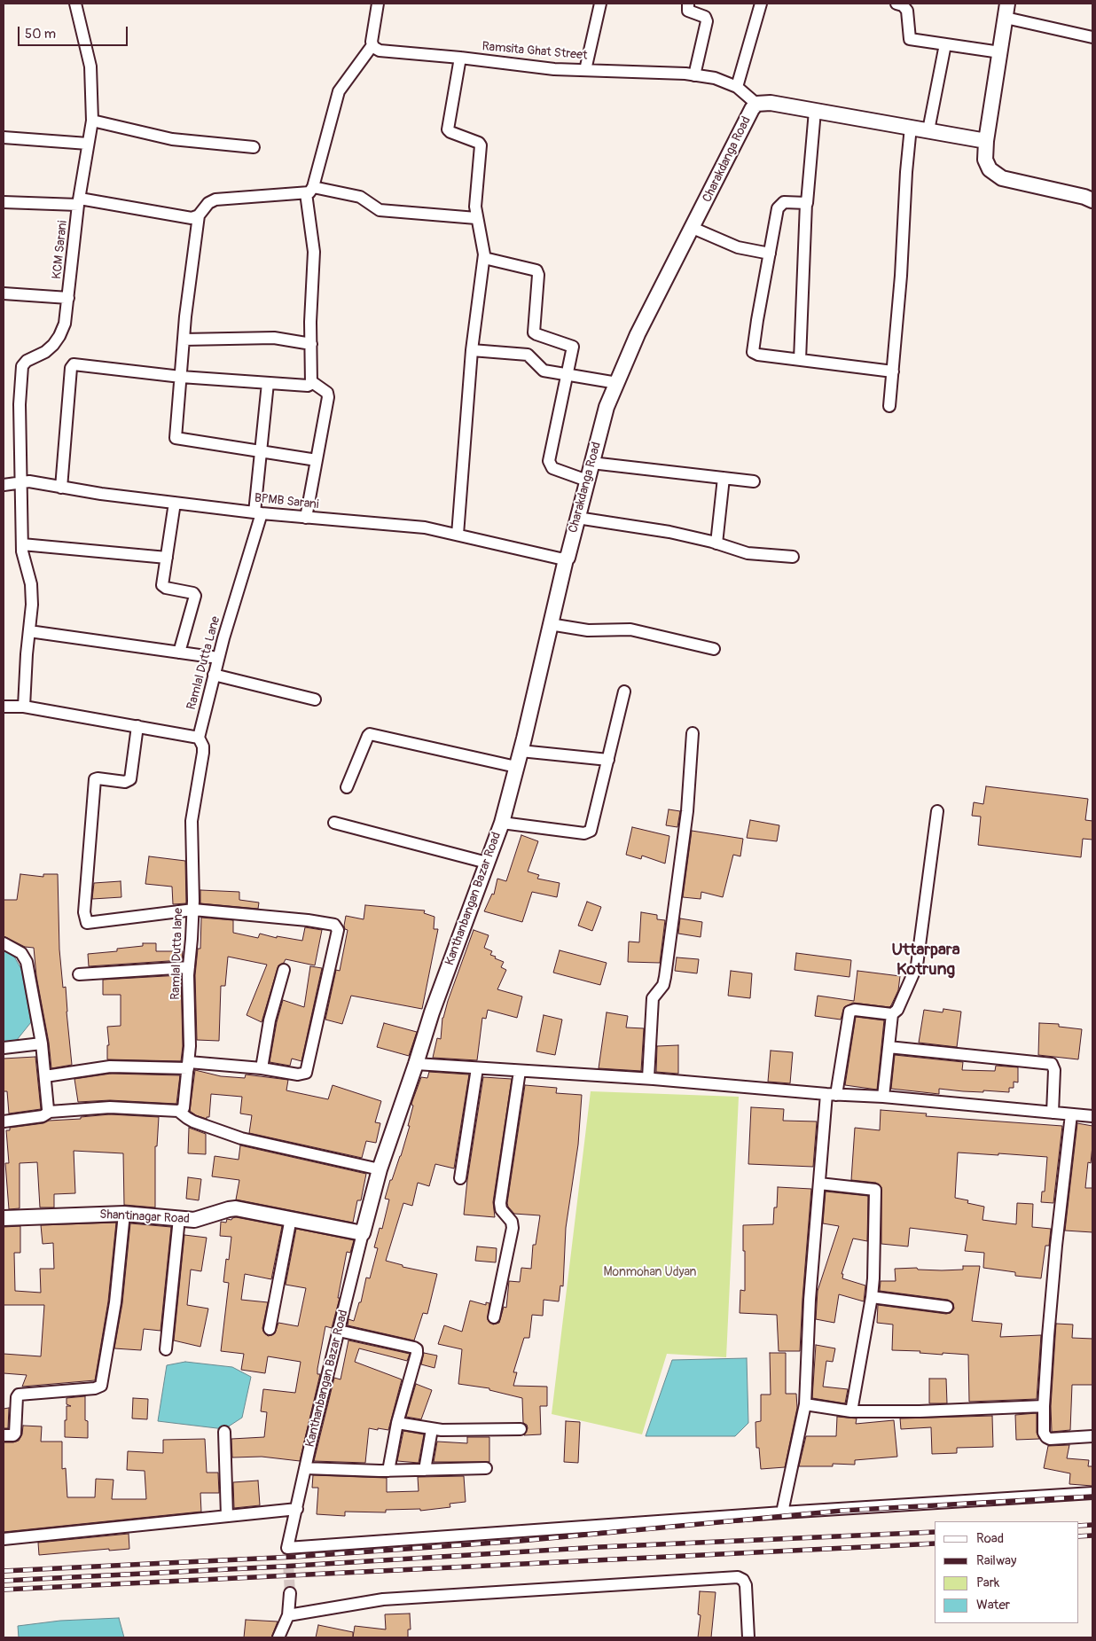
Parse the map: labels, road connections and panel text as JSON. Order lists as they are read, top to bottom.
{
  "streets": {
    "street": [
      "Ramsita Ghat Street",
      "Charakdanga Road",
      "KCM Sarani",
      "BPMB Sarani",
      "Ramlal Dutta Lane",
      "Kanthanbangan Bazar Road",
      "Ramlal Dutta lane",
      "Shantinagar Road"
    ]
  },
  "crossings": [
    ["Ramsita Ghat Street", "Charakdanga Road"],
    ["Charakdanga Road", "BPMB Sarani"],
    ["Charakdanga Road", "Kanthanbangan Bazar Road"],
    ["KCM Sarani", "BPMB Sarani"],
    ["BPMB Sarani", "Ramlal Dutta Lane"],
    ["BPMB Sarani", "Kanthanbangan Bazar Road"],
    ["Ramlal Dutta Lane", "Ramlal Dutta lane"],
    ["Kanthanbangan Bazar Road", "Shantinagar Road"]
  ],
  "districts": ["Uttarpara Kotrung"],
  "parks": ["Monmohan Udyan"],
  "legend": [
    "Road",
    "Railway",
    "Park",
    "Water"
  ],
  "scale_bar": "50 m"
}
